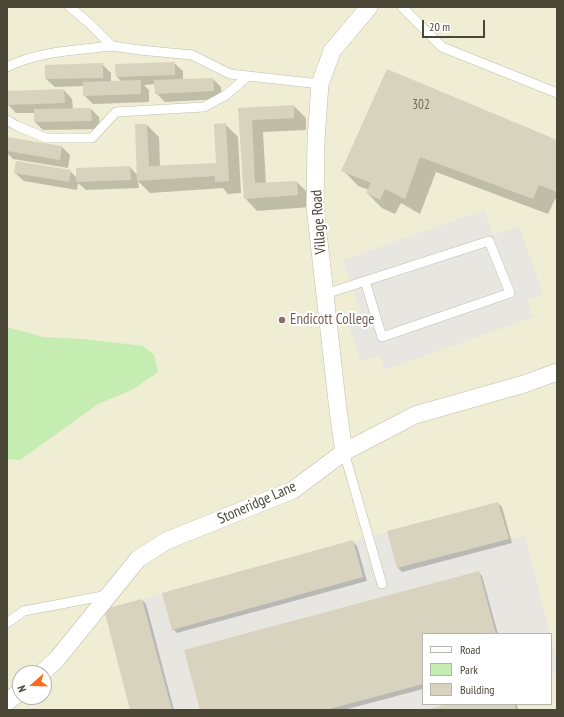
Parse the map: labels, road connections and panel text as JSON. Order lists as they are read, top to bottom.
{
  "streets": {
    "street": ["Village Road", "Stoneridge Lane"]
  },
  "crossings": [
    ["Village Road", "Stoneridge Lane"]
  ],
  "places": ["Endicott College"],
  "house_numbers": ["302"],
  "legend": ["Road", "Park", "Building"],
  "scale_bar": "20 m",
  "north": "left"
}
